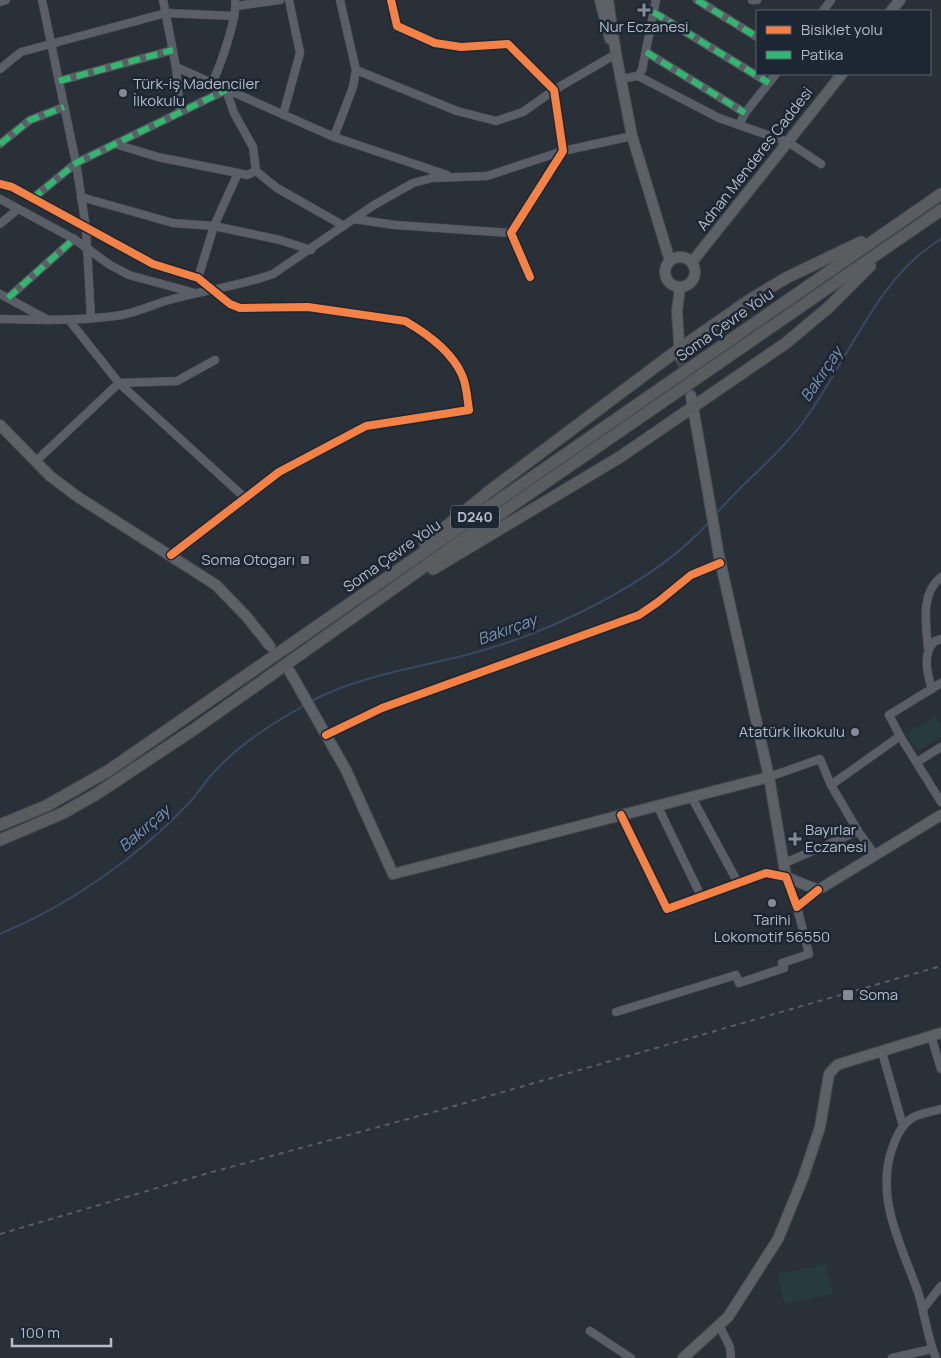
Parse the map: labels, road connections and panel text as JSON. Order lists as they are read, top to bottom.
{
  "streets": {
    "highway": ["Soma Çevre Yolu", "D240"],
    "main road": ["Adnan Menderes Caddesi"]
  },
  "water": ["Bakırçay"],
  "places": {
    "health": ["Nur Eczanesi", "Bayırlar Eczanesi"],
    "other": ["Türk-iş Madenciler İlkokulu", "Atatürk İlkokulu", "Tarihi Lokomotif 56550"],
    "transit": ["Soma Otogarı", "Soma"]
  },
  "legend": ["Bisiklet yolu", "Patika"],
  "scale_bar": "100 m"
}
